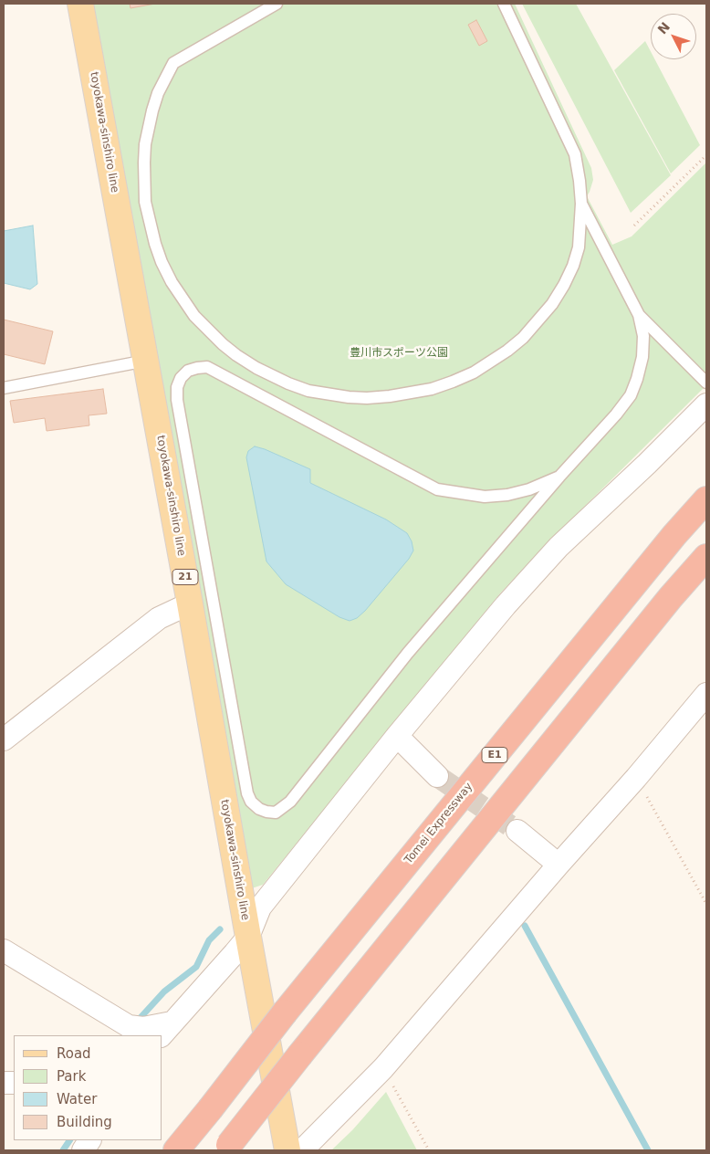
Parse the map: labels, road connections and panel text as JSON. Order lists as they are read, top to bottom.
{
  "streets": {
    "highway": ["E1", "Tomei Expressway"],
    "main road": ["toyokawa-sinshiro line", "21"]
  },
  "parks": ["豊川市スポーツ公園"],
  "legend": [
    "Road",
    "Park",
    "Water",
    "Building"
  ],
  "north": "top left"
}
